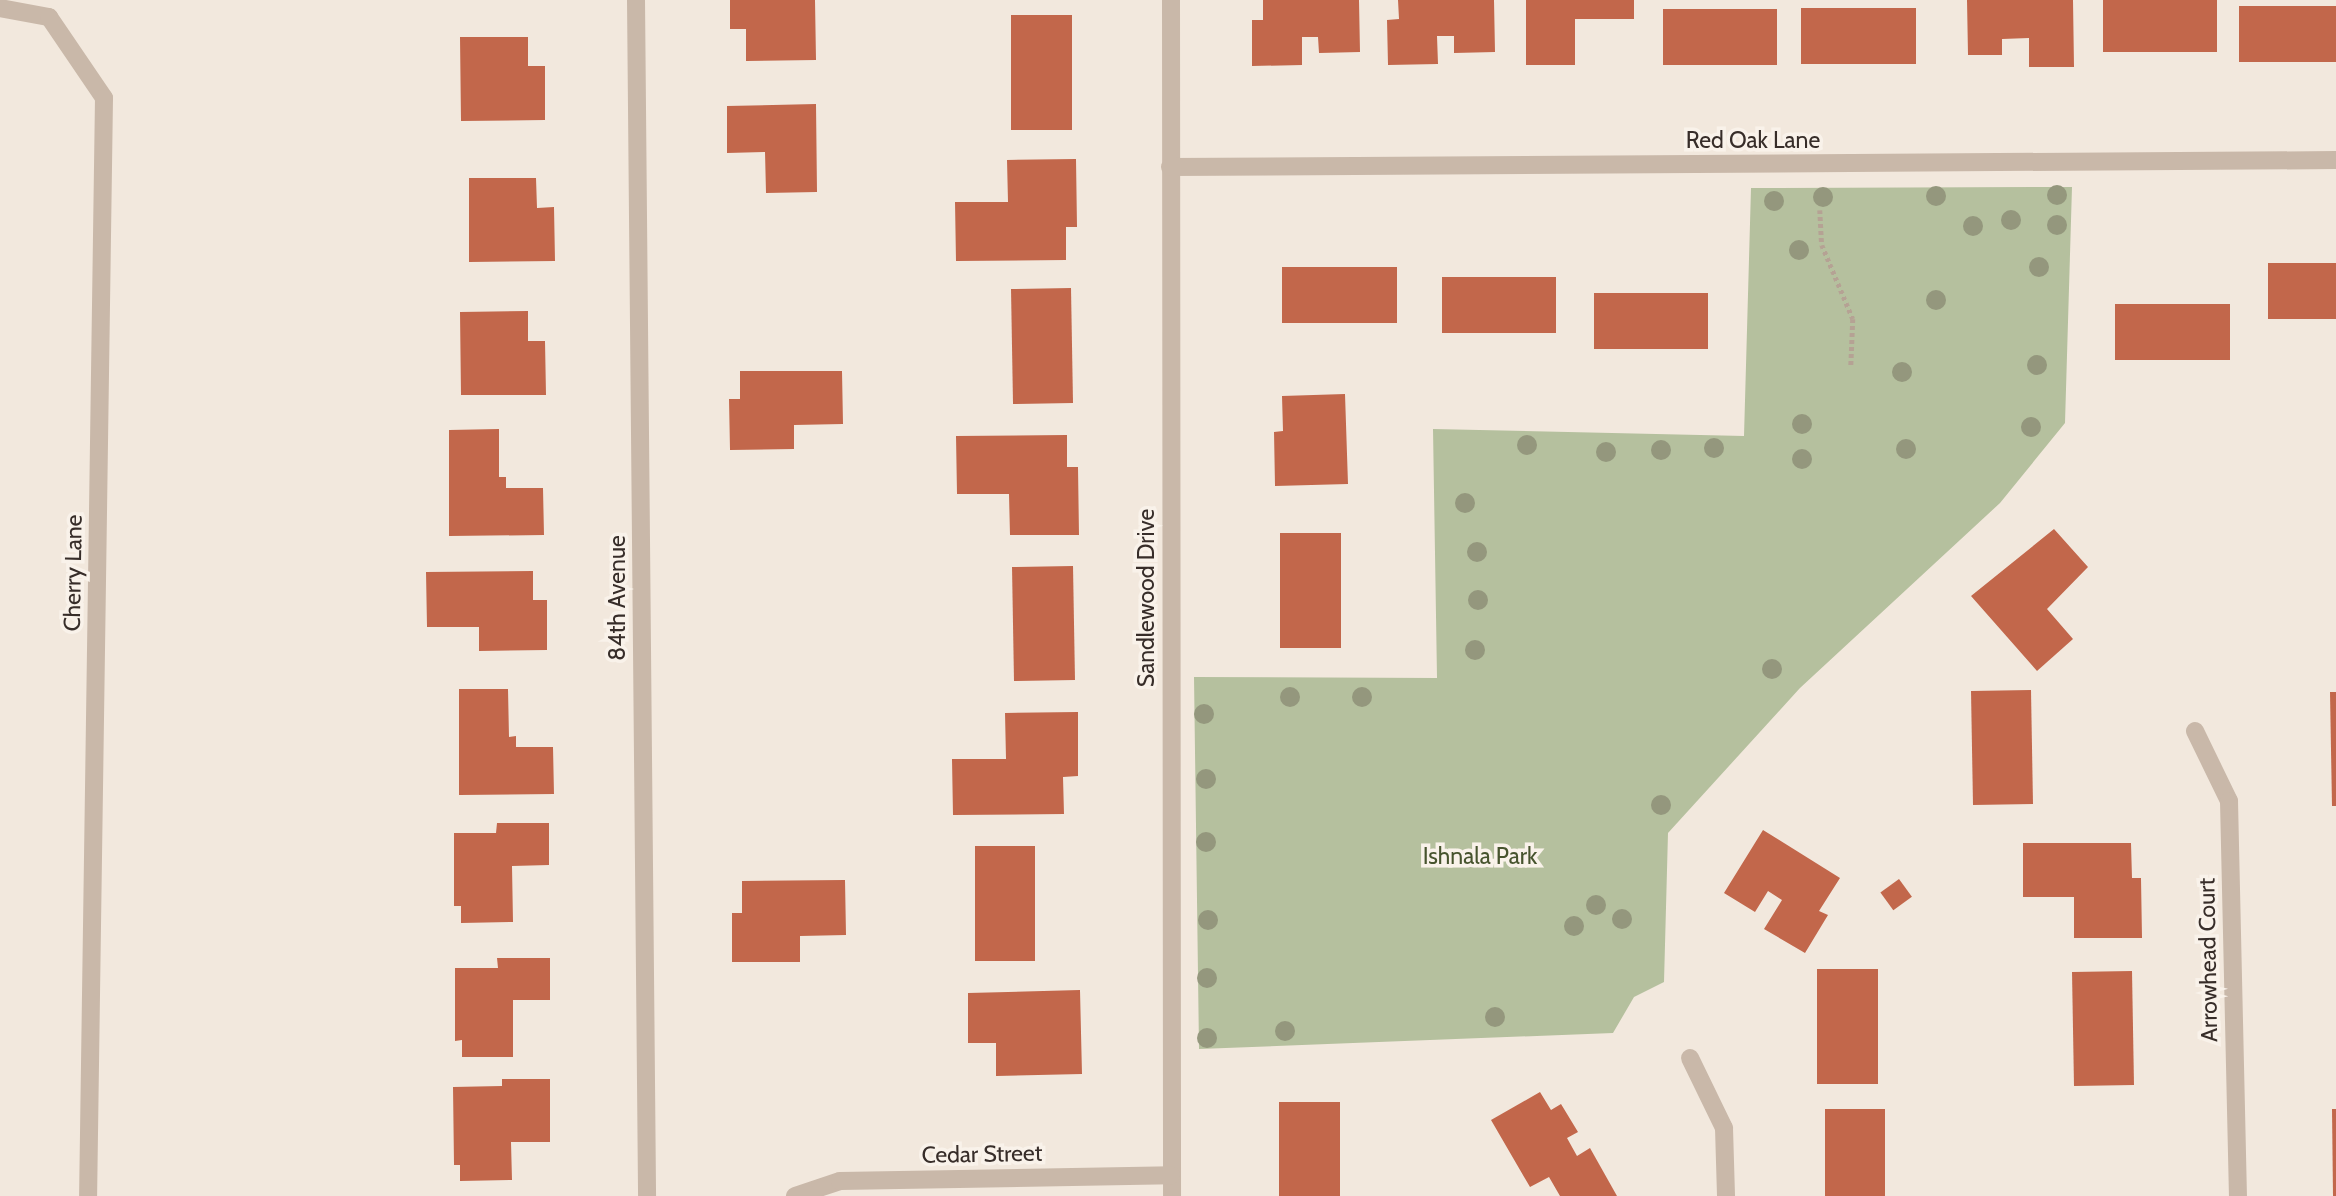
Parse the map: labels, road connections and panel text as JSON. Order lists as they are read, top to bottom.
{
  "streets": {
    "street": [
      "Red Oak Lane",
      "Cherry Lane",
      "84th Avenue",
      "Sandlewood Drive",
      "Arrowhead Court",
      "Cedar Street"
    ]
  },
  "crossings": [
    ["Red Oak Lane", "Sandlewood Drive"],
    ["Sandlewood Drive", "Cedar Street"]
  ],
  "parks": ["Ishnala Park"]
}
